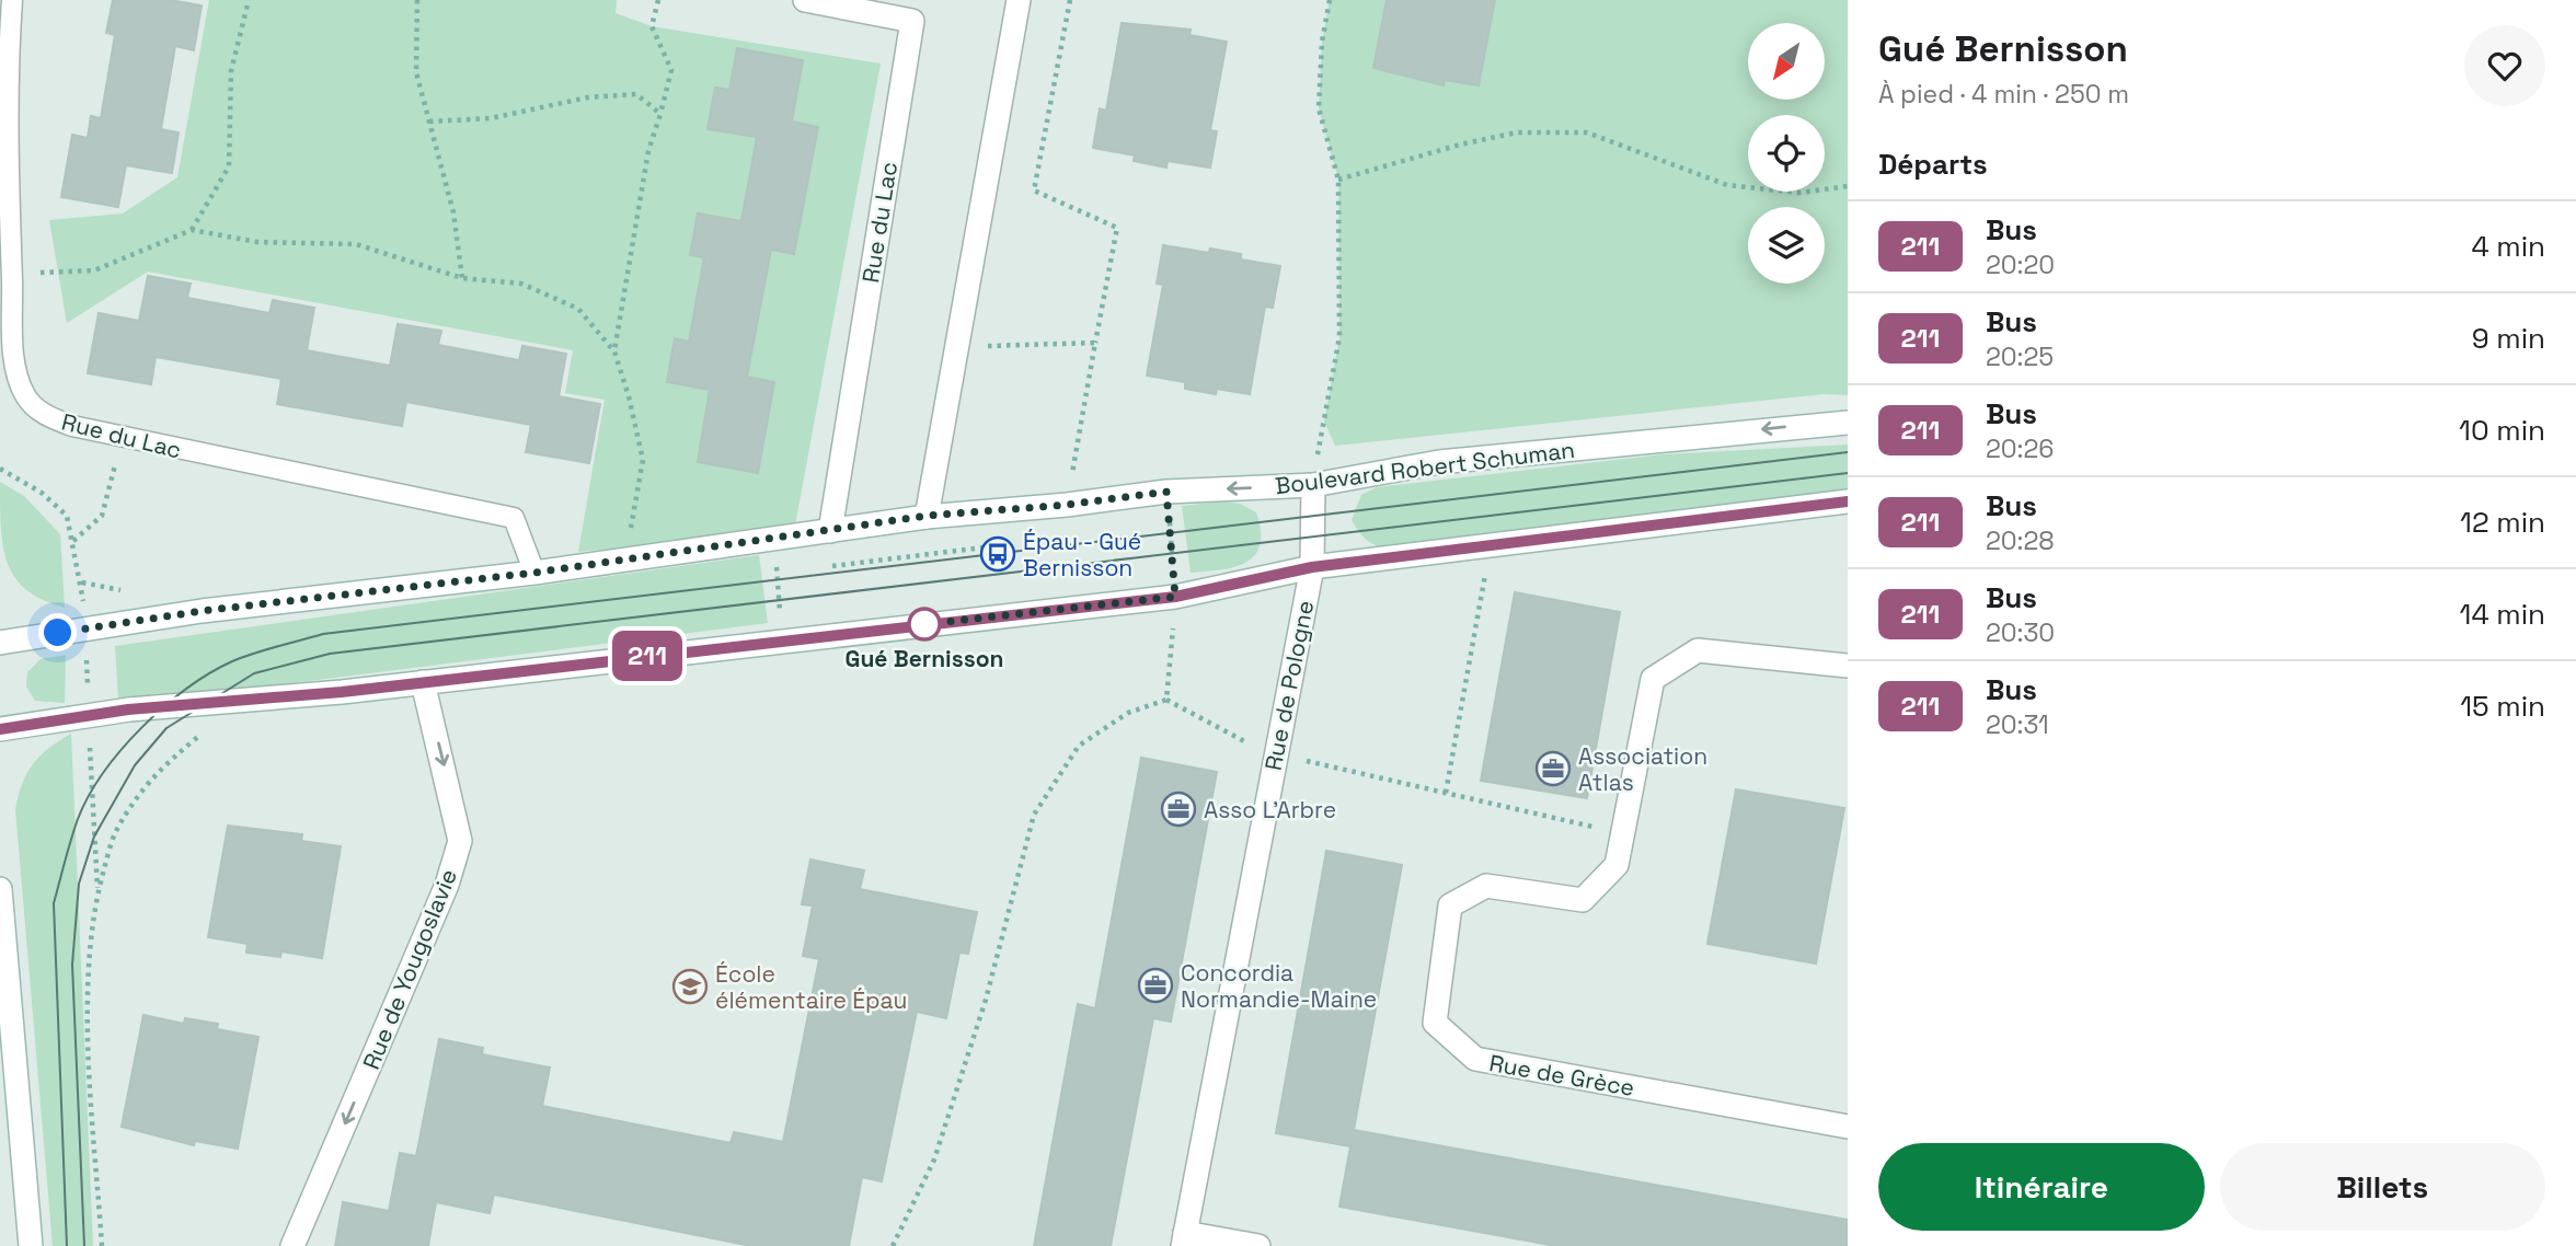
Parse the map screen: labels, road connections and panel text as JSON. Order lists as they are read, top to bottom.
{
  "streets": {
    "street": [
      "Rue du Lac",
      "Boulevard Robert Schuman",
      "Rue de Pologne",
      "Rue de Yougoslavie",
      "Rue de Grèce"
    ]
  },
  "crossings": [
    ["Rue du Lac", "Boulevard Robert Schuman"],
    ["Boulevard Robert Schuman", "Rue de Pologne"]
  ],
  "one_way": ["Rue de Yougoslavie"],
  "places": {
    "bus stop": ["Épau - Gué Bernisson"],
    "other": ["Gué Bernisson"],
    "office": ["Association Atlas", "Asso L'Arbre", "Concordia Normandie-Maine"],
    "school or university": ["École élémentaire Épau"]
  },
  "lines": ["bus line 211"],
  "north": "bottom left",
  "page": {
    "on_map": "211",
    "heading": [
      ["Gué Bernisson", "À pied · 4 min · 250 m"],
      "Départs"
    ],
    "list": [
      {
        "mark": "211",
        "name": "Bus",
        "note": "20:20",
        "value": "4 min"
      },
      {
        "mark": "211",
        "name": "Bus",
        "note": "20:25",
        "value": "9 min"
      },
      {
        "mark": "211",
        "name": "Bus",
        "note": "20:26",
        "value": "10 min"
      },
      {
        "mark": "211",
        "name": "Bus",
        "note": "20:28",
        "value": "12 min"
      },
      {
        "mark": "211",
        "name": "Bus",
        "note": "20:30",
        "value": "14 min"
      },
      {
        "mark": "211",
        "name": "Bus",
        "note": "20:31",
        "value": "15 min"
      }
    ],
    "buttons": ["Itinéraire", "Billets"]
  }
}
